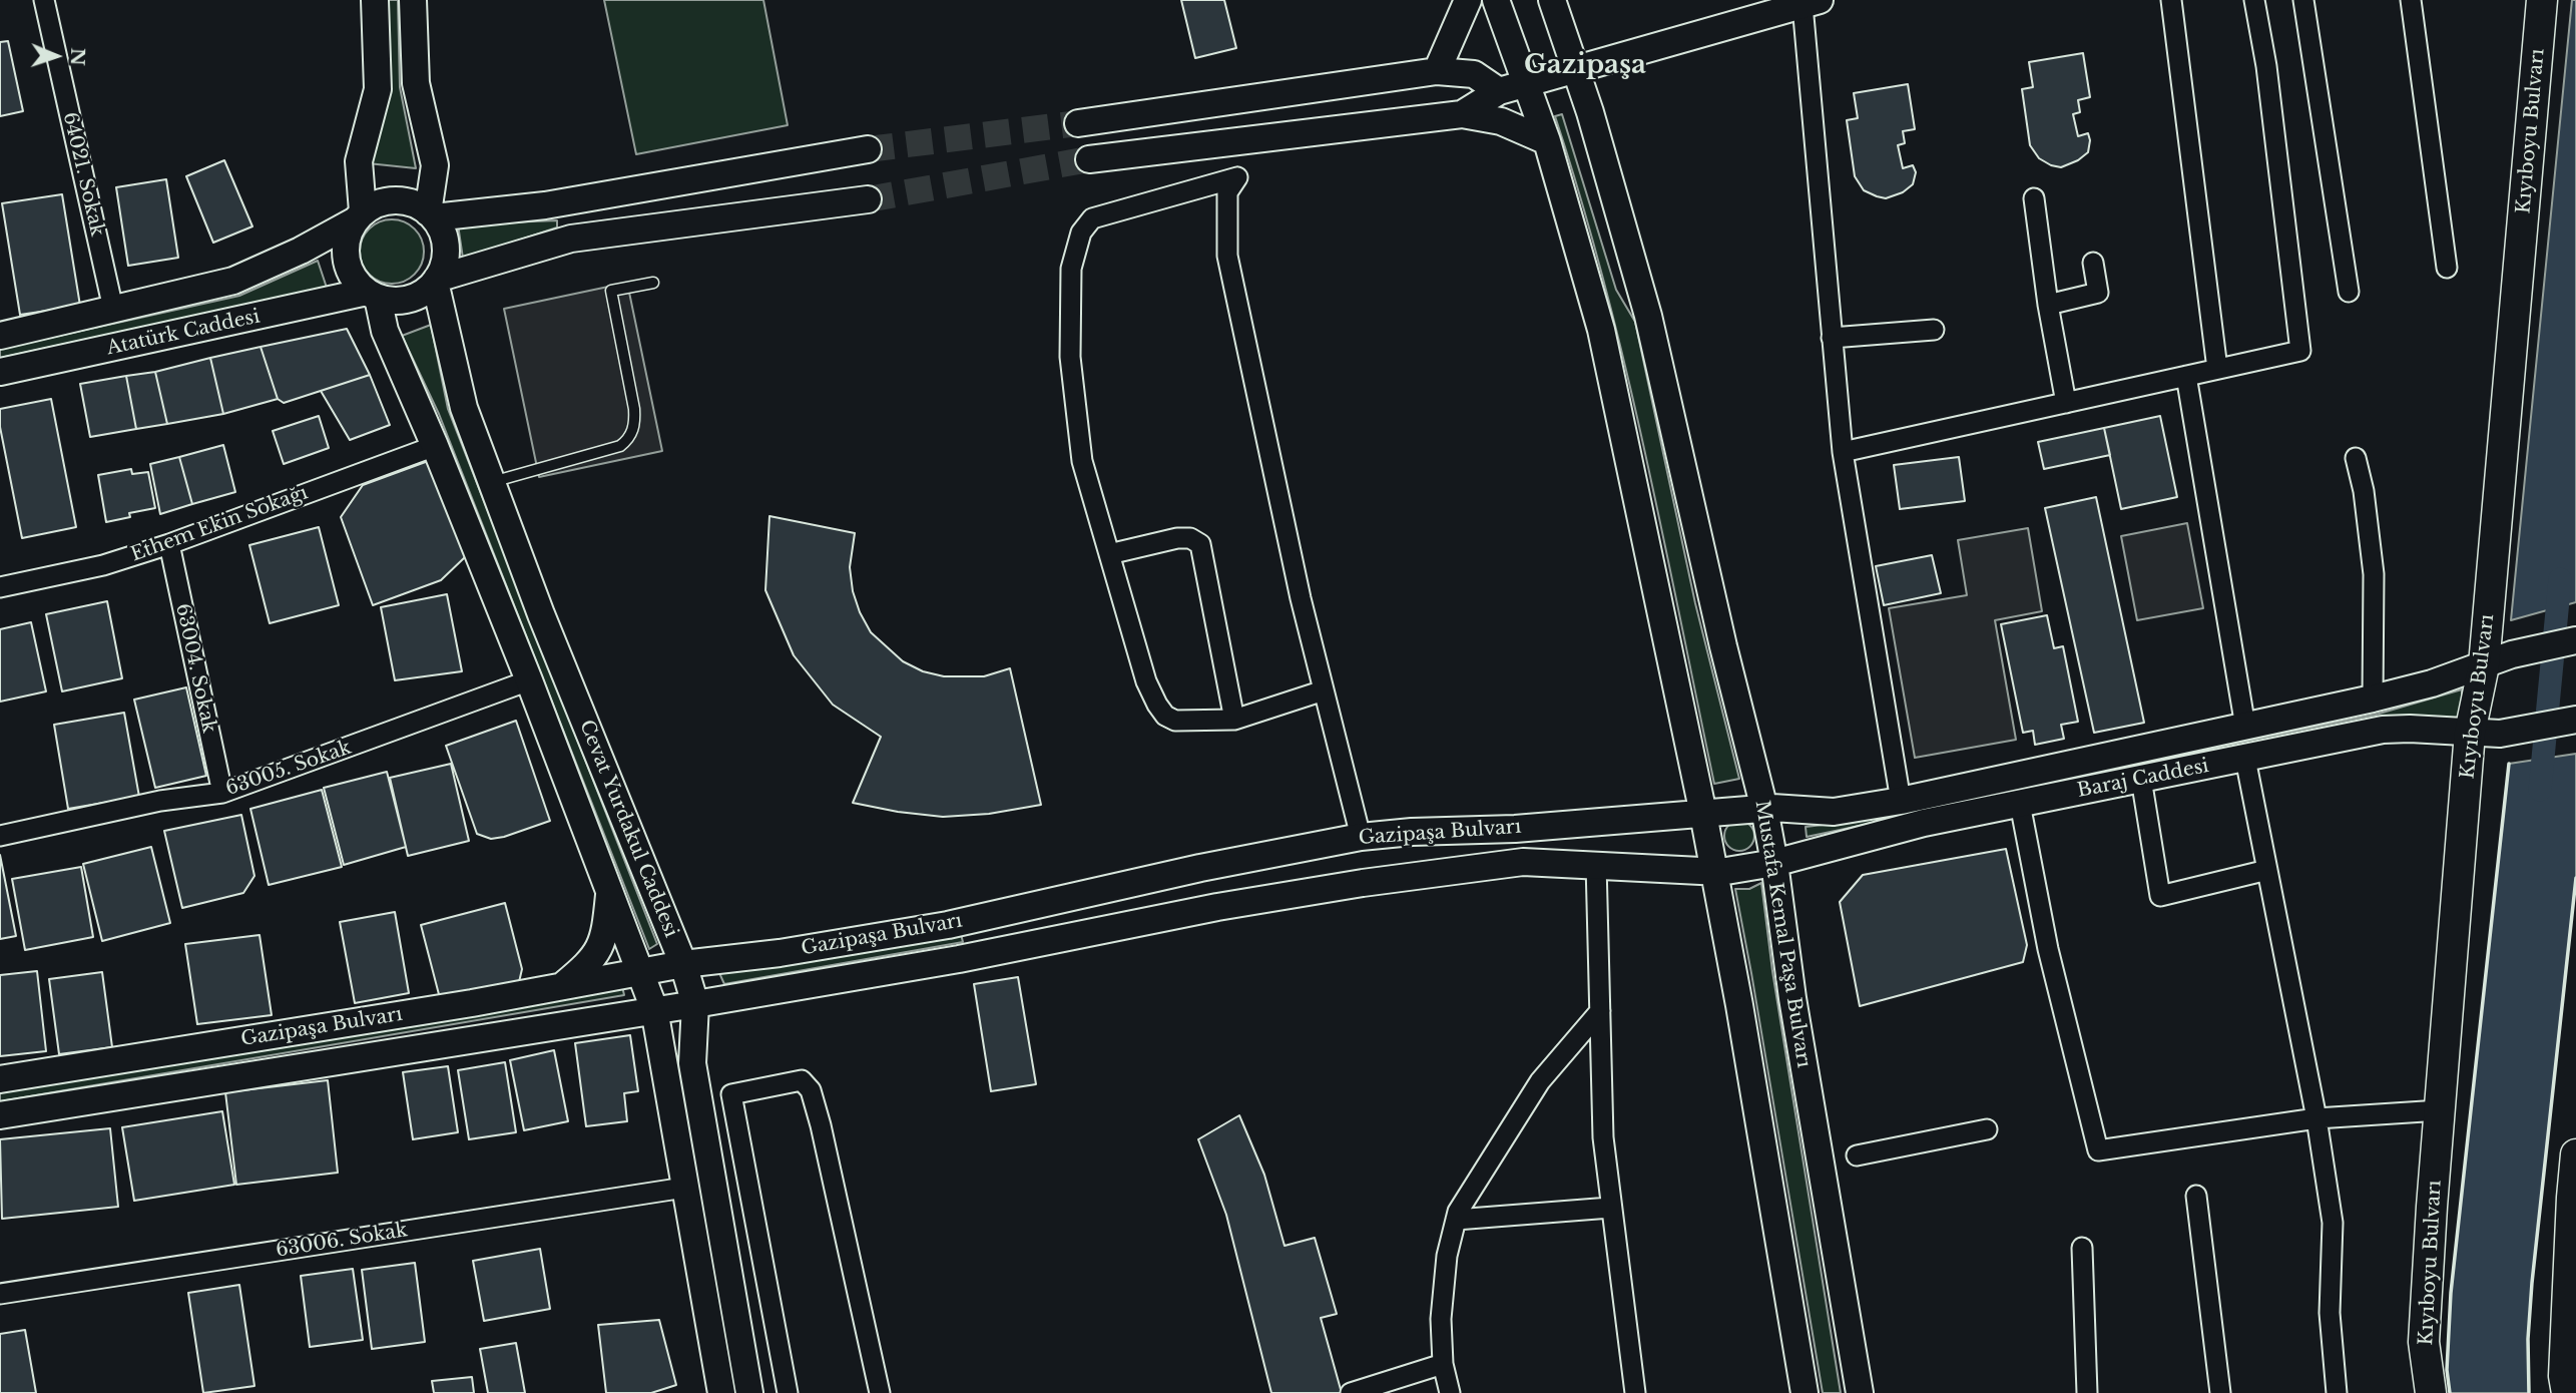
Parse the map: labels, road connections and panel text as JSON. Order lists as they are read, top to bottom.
{
  "streets": {
    "main road": [
      "Kıyıboyu Bulvarı",
      "Atatürk Caddesi",
      "Baraj Caddesi",
      "Cevat Yurdakul Caddesi",
      "Gazipaşa Bulvarı",
      "Mustafa Kemal Paşa Bulvarı"
    ],
    "street": [
      "64021. Sokak",
      "Ethem Ekin Sokağı",
      "63004. Sokak",
      "63005. Sokak",
      "63006. Sokak"
    ]
  },
  "crossings": [
    ["Kıyıboyu Bulvarı", "Baraj Caddesi"],
    ["64021. Sokak", "Atatürk Caddesi"],
    ["Atatürk Caddesi", "Cevat Yurdakul Caddesi"],
    ["Ethem Ekin Sokağı", "63004. Sokak"],
    ["Ethem Ekin Sokağı", "Cevat Yurdakul Caddesi"],
    ["63004. Sokak", "63005. Sokak"],
    ["63005. Sokak", "Cevat Yurdakul Caddesi"],
    ["Baraj Caddesi", "Gazipaşa Bulvarı"],
    ["Baraj Caddesi", "Mustafa Kemal Paşa Bulvarı"],
    ["Cevat Yurdakul Caddesi", "Gazipaşa Bulvarı"],
    ["Cevat Yurdakul Caddesi", "63006. Sokak"],
    ["Gazipaşa Bulvarı", "Mustafa Kemal Paşa Bulvarı"]
  ],
  "districts": ["Gazipaşa"],
  "north": "right"
}
